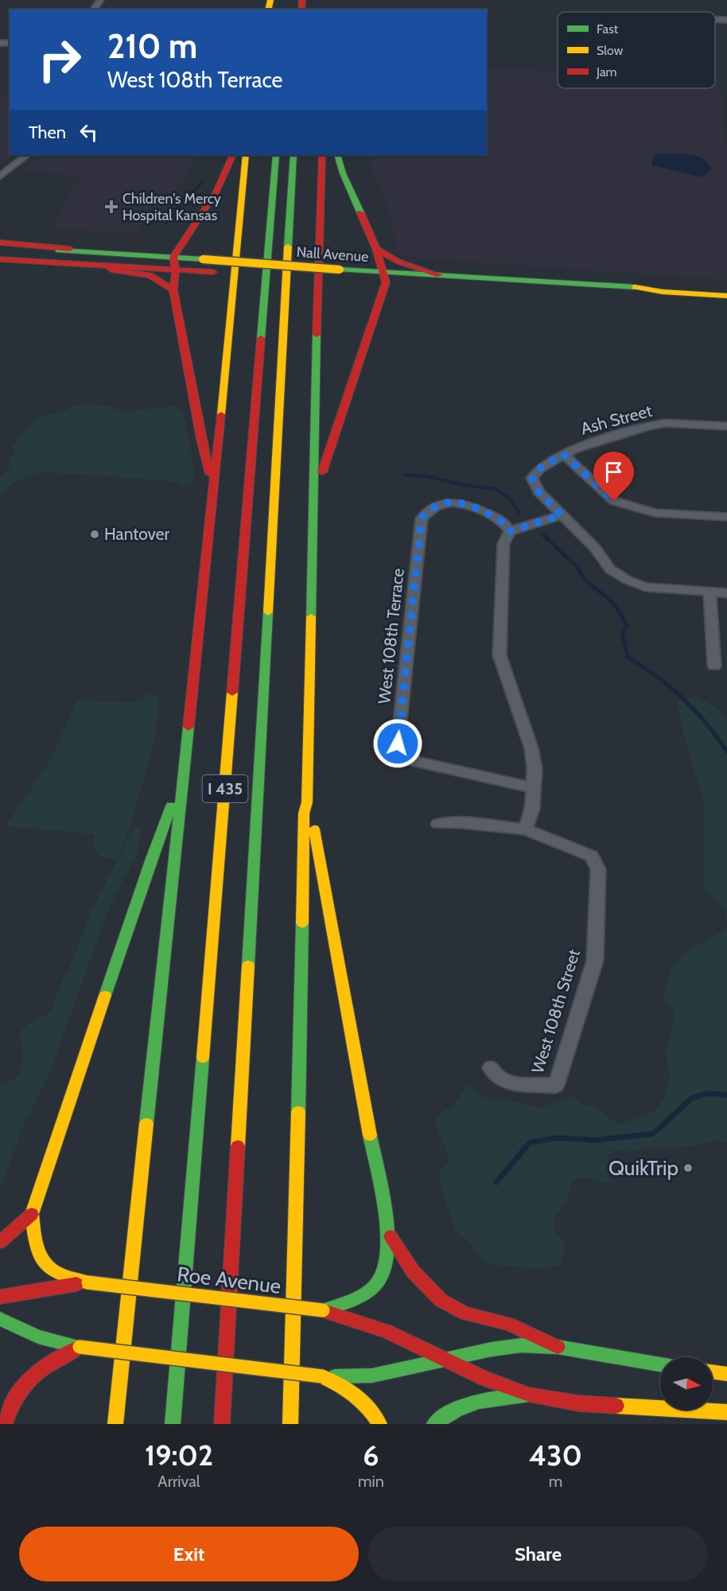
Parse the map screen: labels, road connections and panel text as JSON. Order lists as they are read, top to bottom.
{
  "streets": {
    "main road": ["Nall Avenue", "I 435", "Roe Avenue"],
    "street": ["Ash Street", "West 108th Terrace", "West 108th Street"]
  },
  "places": {
    "health": ["Children's Mercy Hospital Kansas"],
    "other": ["Hantover", "QuikTrip"]
  },
  "legend": ["Fast", "Slow", "Jam"],
  "north": "right",
  "page": {
    "turn": ["210 m", "West 108th Terrace"],
    "then": "Then",
    "eta": [
      "19:02",
      "Arrival",
      "6",
      "min",
      "430",
      "m"
    ],
    "buttons": ["Exit", "Share"]
  }
}
